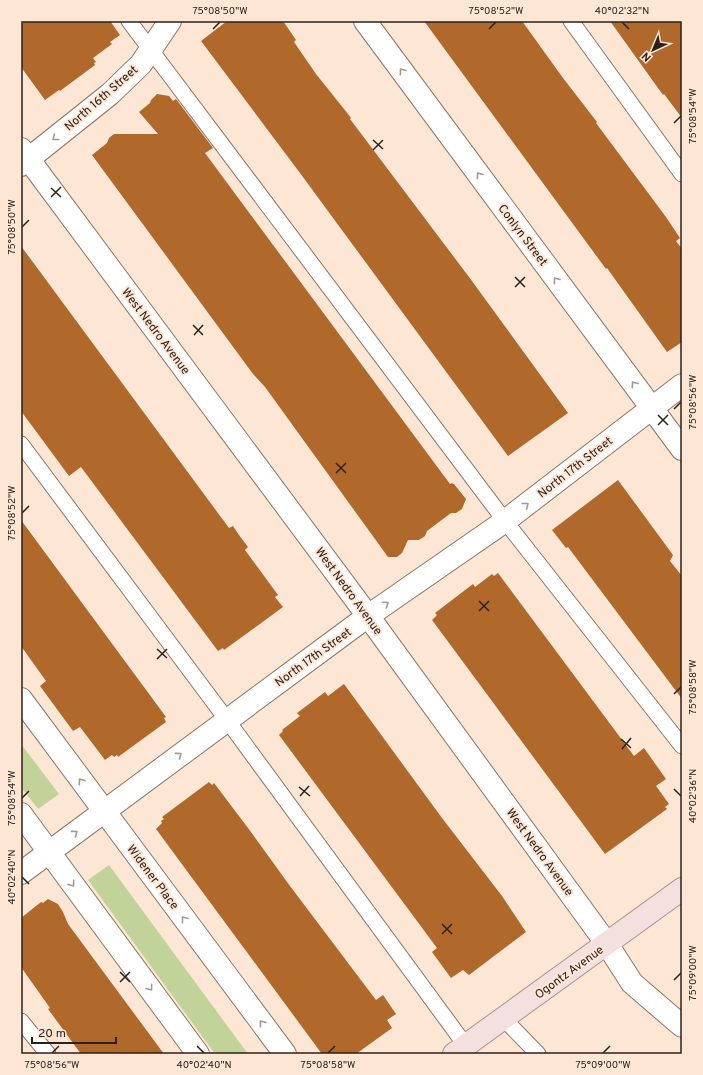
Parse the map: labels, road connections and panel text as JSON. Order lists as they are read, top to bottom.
{
  "streets": {
    "main road": ["Ogontz Avenue"],
    "street": [
      "North 16th Street",
      "Conlyn Street",
      "West Nedro Avenue",
      "North 17th Street",
      "Widener Place"
    ]
  },
  "crossings": [
    ["North 16th Street", "West Nedro Avenue"],
    ["Conlyn Street", "North 17th Street"],
    ["West Nedro Avenue", "North 17th Street"],
    ["West Nedro Avenue", "Ogontz Avenue"],
    ["North 17th Street", "Widener Place"]
  ],
  "one_way": ["North 16th Street", "Conlyn Street", "North 17th Street"],
  "scale_bar": "20 m",
  "north": "bottom left",
  "coordinates": [
    "75°08'50\"W",
    "75°08'52\"W",
    "40°02'32\"N",
    "75°08'54\"W",
    "75°08'56\"W",
    "75°08'58\"W",
    "40°02'36\"N",
    "40°02'40\"N",
    "75°09'00\"W"
  ]
}
